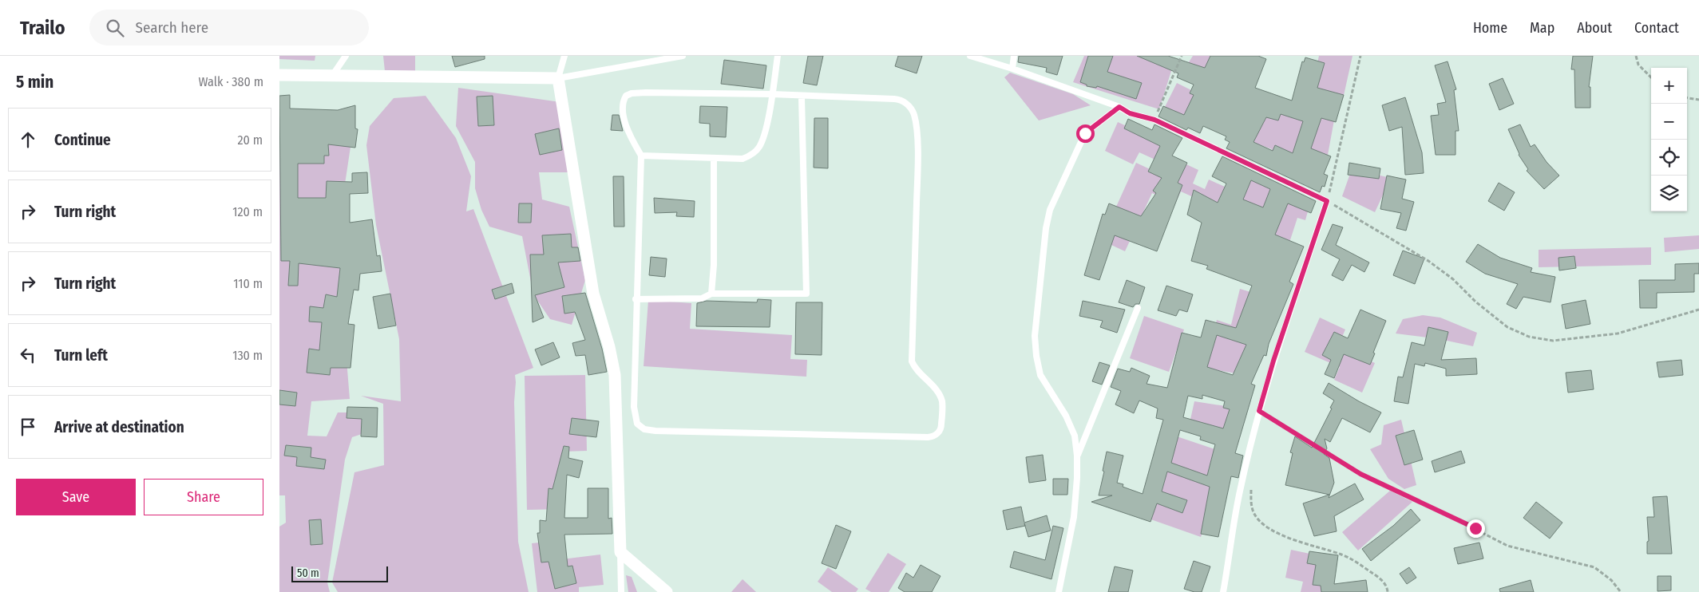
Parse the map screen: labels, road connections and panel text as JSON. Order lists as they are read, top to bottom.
{
  "scale_bar": "50 m",
  "page": {
    "header": "Trailo",
    "search": "Search here",
    "nav": [
      "Home",
      "Map",
      "About",
      "Contact"
    ],
    "heading": ["5 min", "Walk · 380 m"],
    "map_buttons": ["+", "−"],
    "list": [
      ["Continue", "20 m"],
      ["Turn right", "120 m"],
      ["Turn right", "110 m"],
      ["Turn left", "130 m"],
      "Arrive at destination"
    ],
    "buttons": ["Save", "Share"],
    "scale": "50 m"
  }
}
